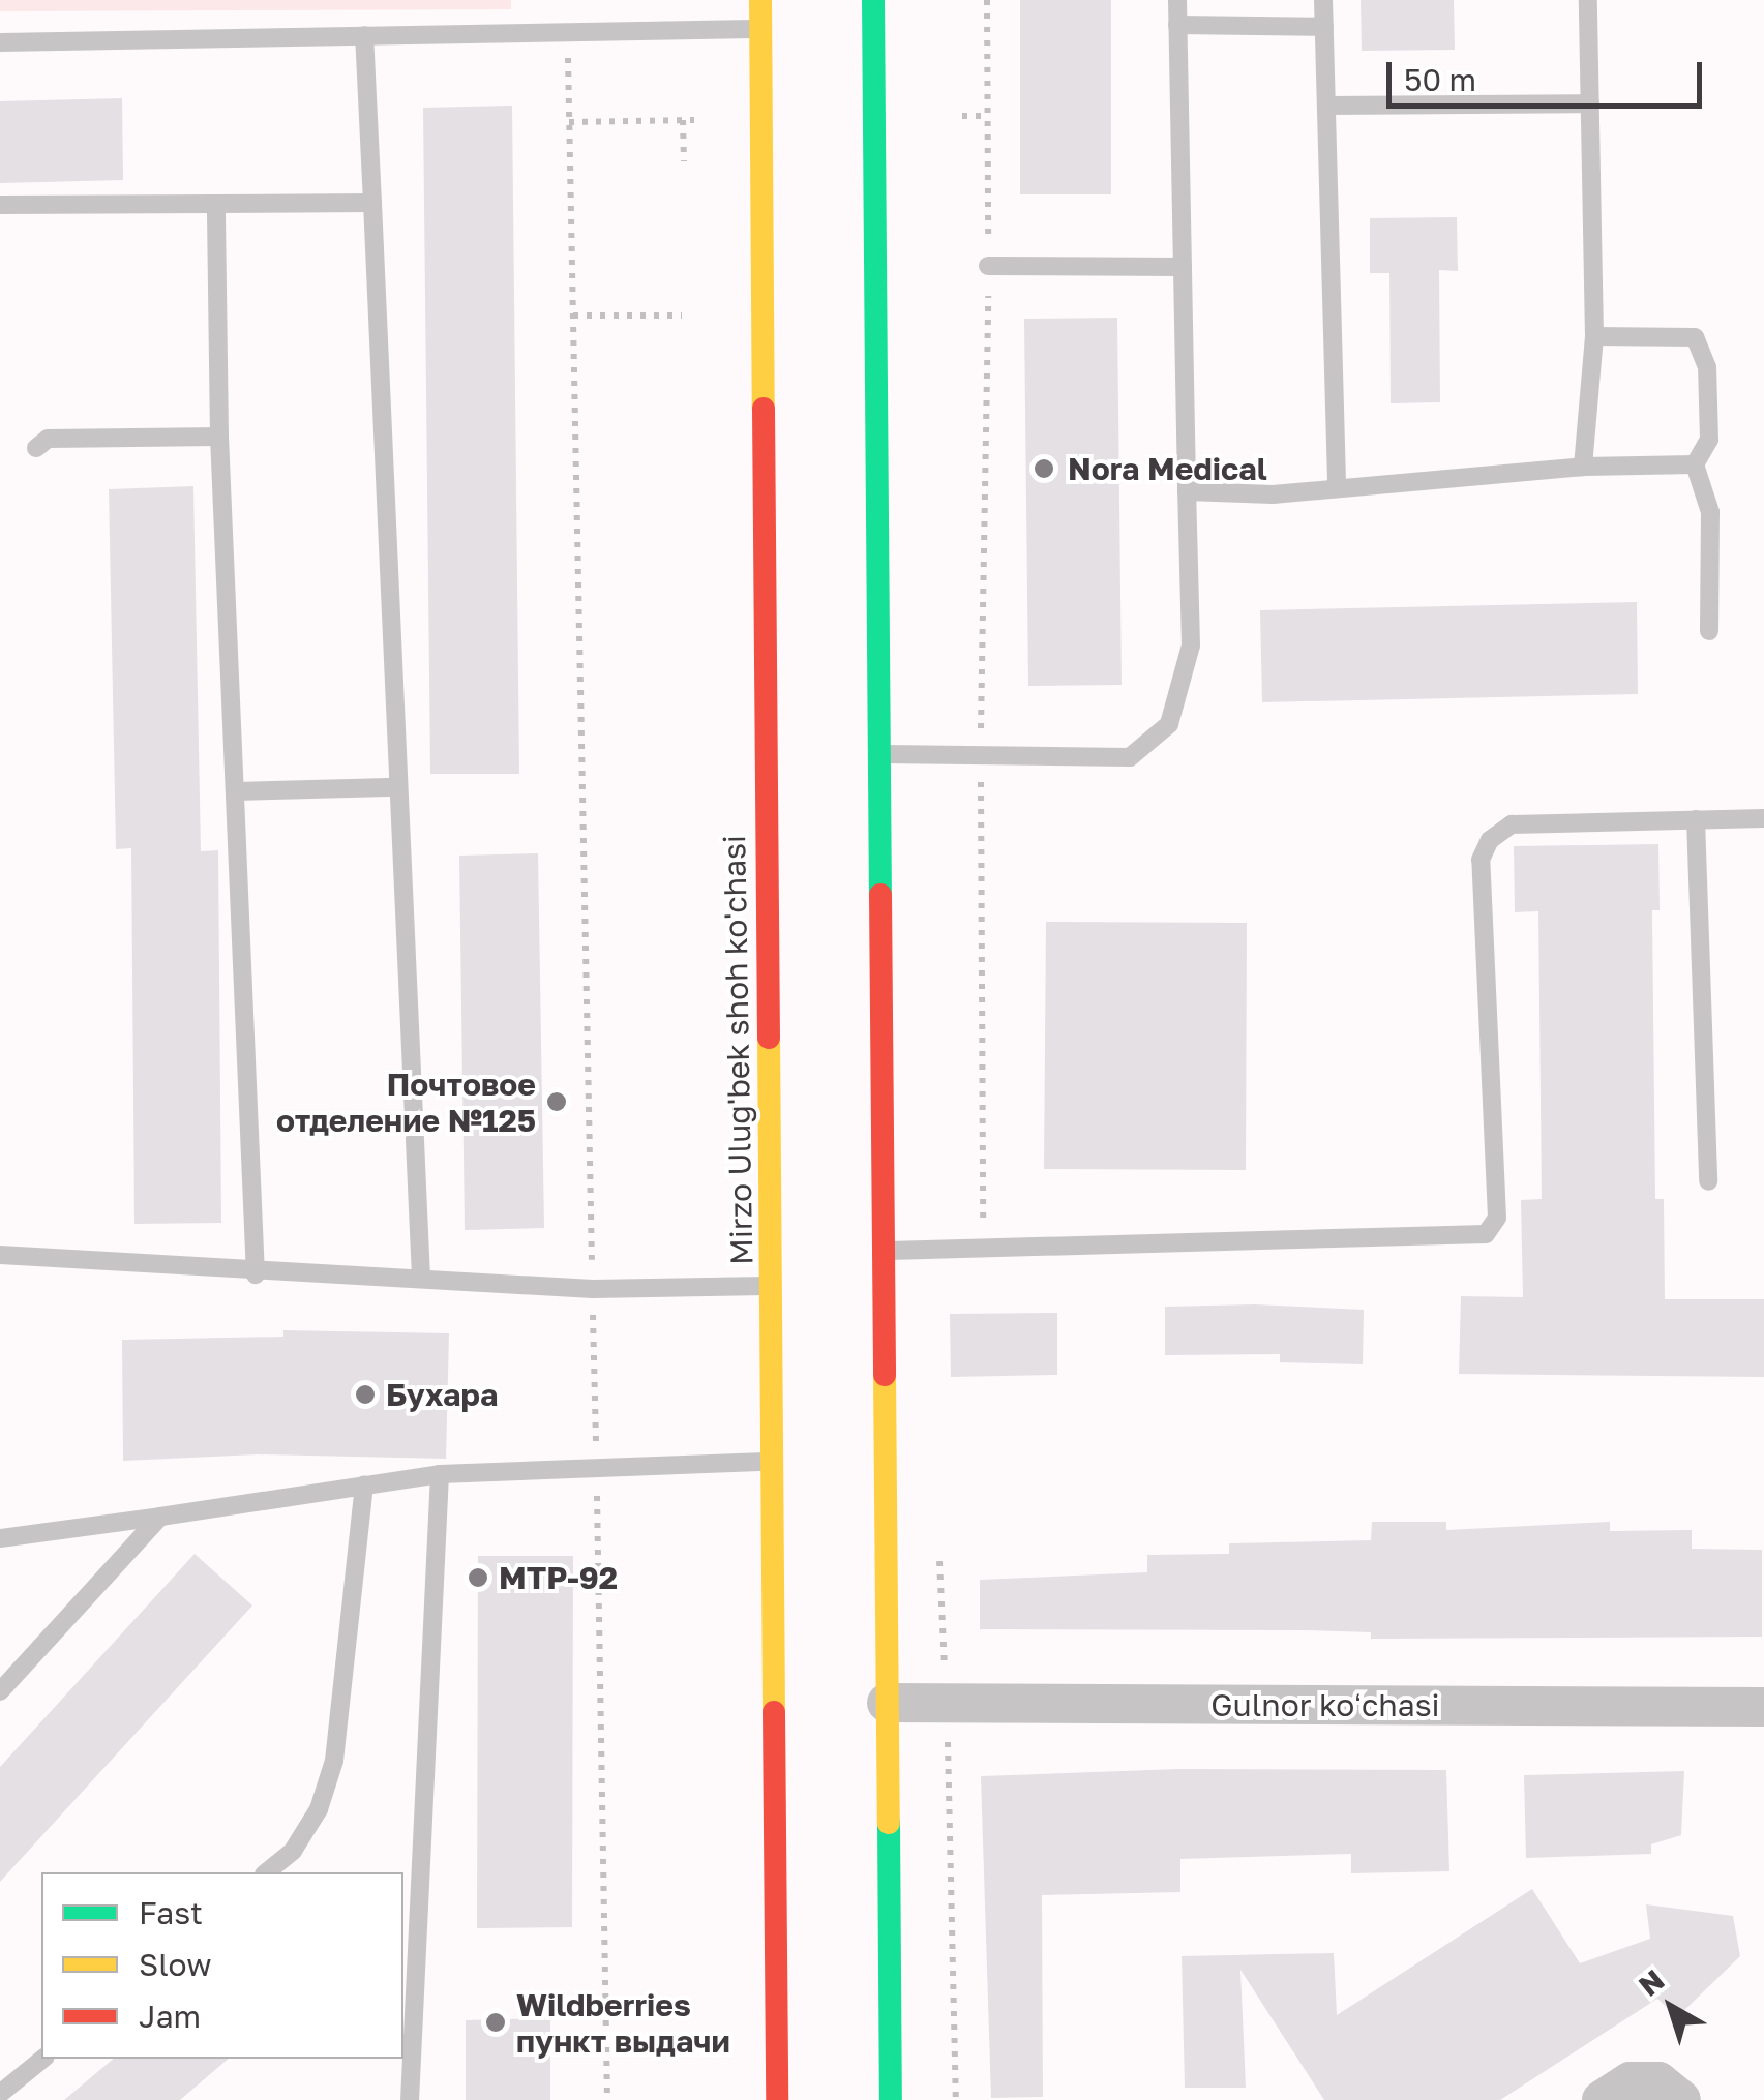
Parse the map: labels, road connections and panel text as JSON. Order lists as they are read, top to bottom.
{
  "streets": {
    "main road": ["Mirzo Ulug'bek shoh ko'chasi"],
    "street": ["Gulnor koʻchasi"]
  },
  "places": [
    "Nora Medical",
    "Почтовое отделение №125",
    "Бухара",
    "MTP-92",
    "Wildberries пункт выдачи"
  ],
  "legend": ["Fast", "Slow", "Jam"],
  "scale_bar": "50 m",
  "north": "top left"
}
